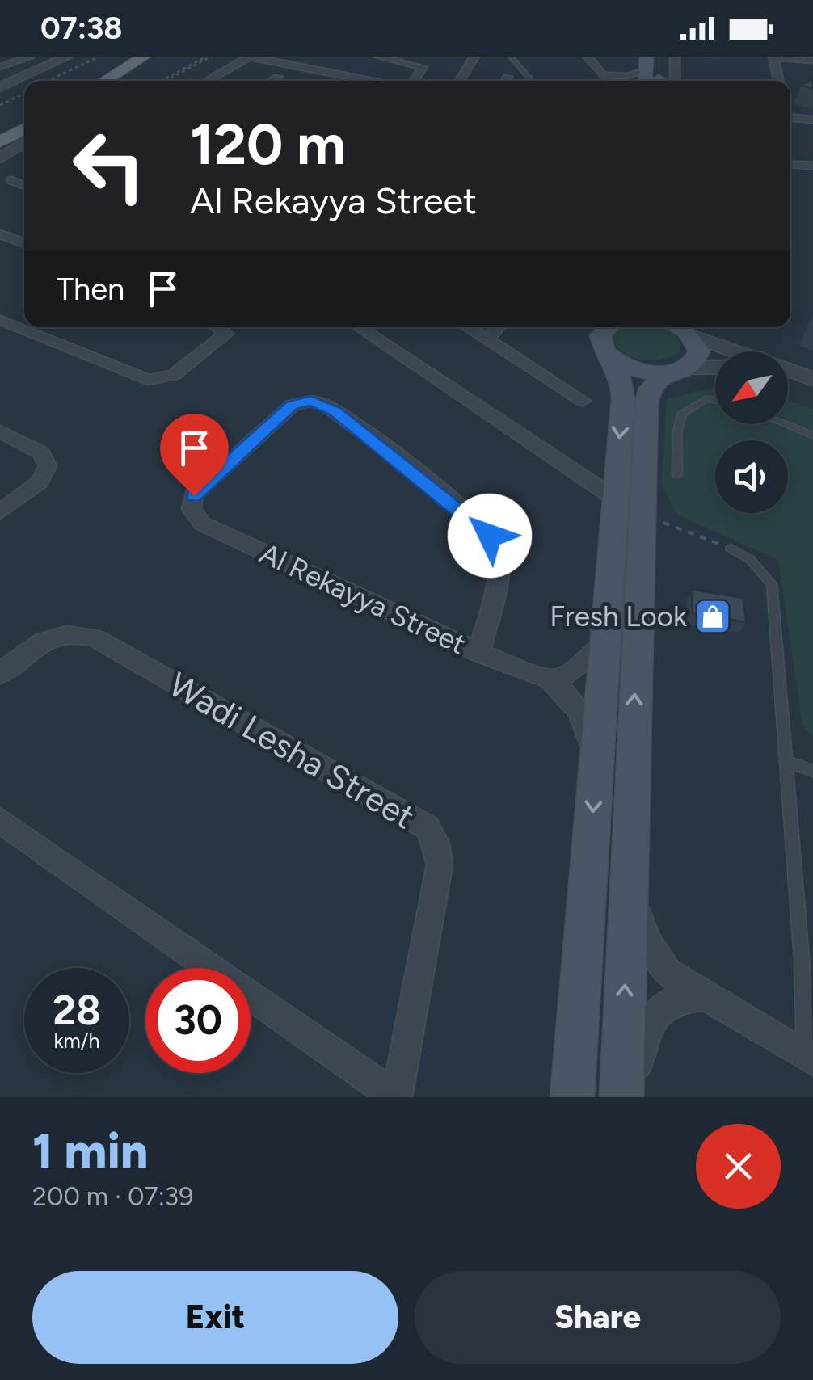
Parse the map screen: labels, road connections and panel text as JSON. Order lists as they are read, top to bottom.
{
  "streets": {
    "street": ["Al Rekayya Street", "Wadi Lesha Street"]
  },
  "places": {
    "shop": ["Fresh Look"]
  },
  "north": "bottom left",
  "page": {
    "status": "07:38",
    "turn": ["120 m", "Al Rekayya Street"],
    "then": "Then",
    "speed": "28 km/h",
    "limit": "30",
    "heading": ["1 min", "200 m · 07:39"],
    "buttons": ["Exit", "Share"]
  }
}
